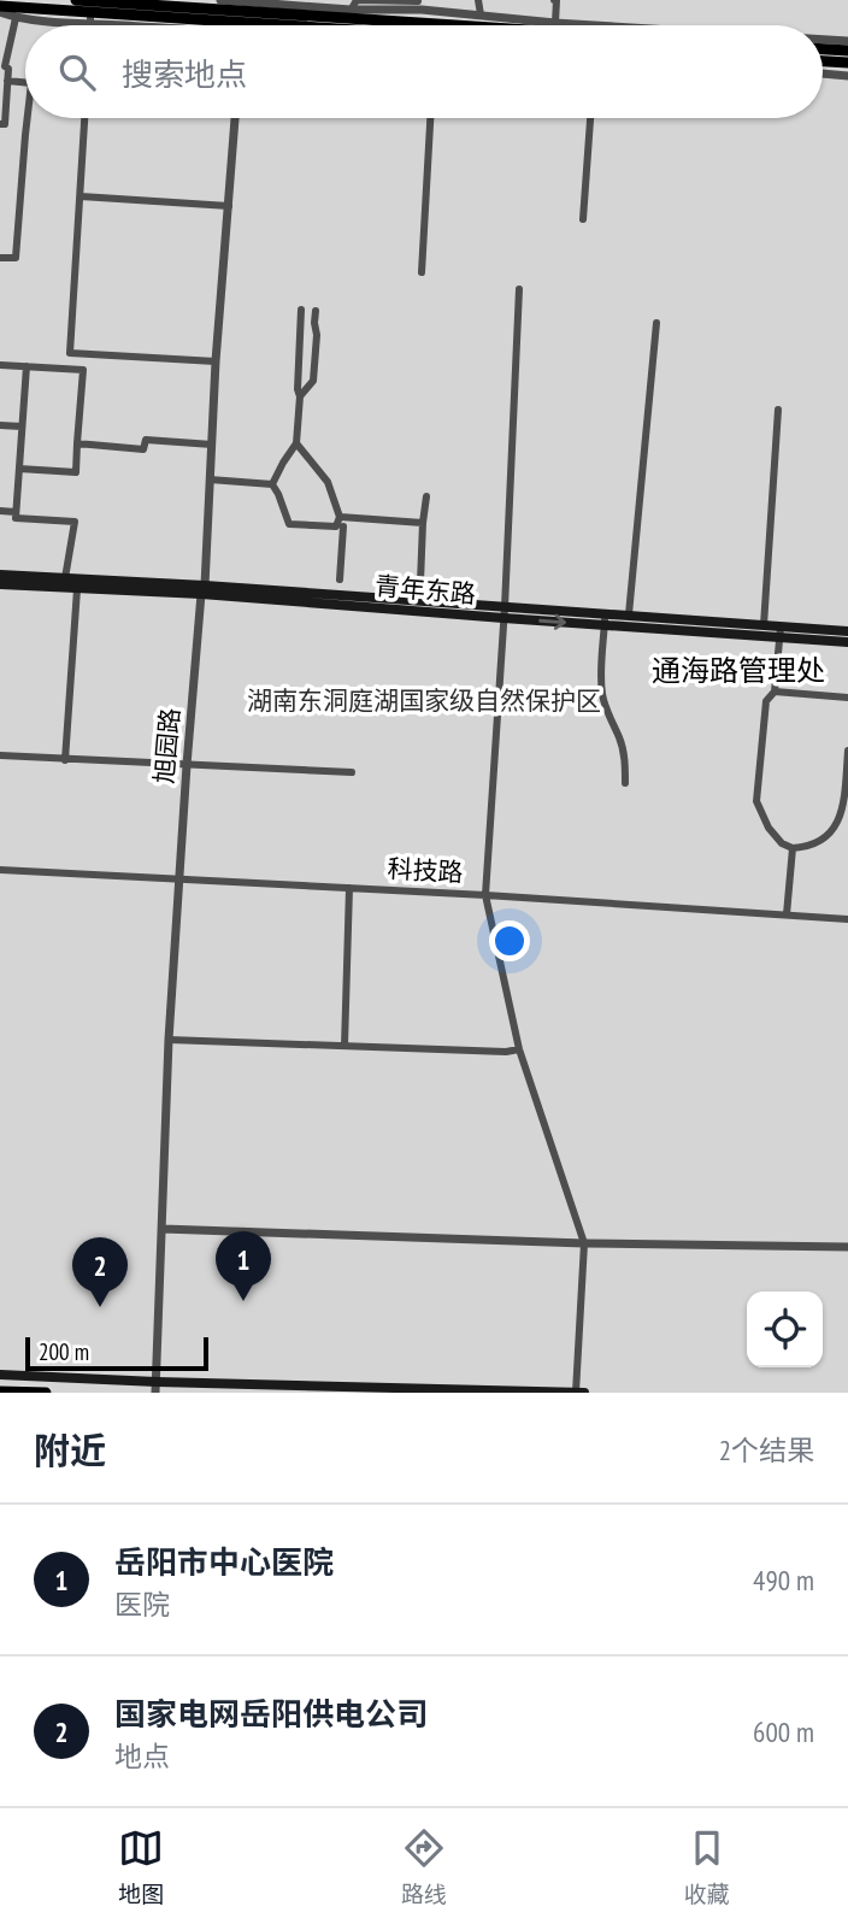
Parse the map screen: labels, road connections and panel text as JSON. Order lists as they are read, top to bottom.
{
  "streets": {
    "main road": ["青年东路"],
    "street": ["旭园路", "科技路"]
  },
  "crossings": [
    ["青年东路", "旭园路"],
    ["旭园路", "科技路"]
  ],
  "districts": ["通海路管理处"],
  "parks": ["湖南东洞庭湖国家级自然保护区"],
  "scale_bar": "200 m",
  "page": {
    "search": "搜索地点",
    "pins": ["1", "2"],
    "scale": "200 m",
    "heading": ["附近", "2个结果"],
    "list": [
      {
        "mark": "1",
        "name": "岳阳市中心医院",
        "note": "医院",
        "value": "490 m"
      },
      {
        "mark": "2",
        "name": "国家电网岳阳供电公司",
        "note": "地点",
        "value": "600 m"
      }
    ],
    "nav": ["地图", "路线", "收藏"]
  }
}
